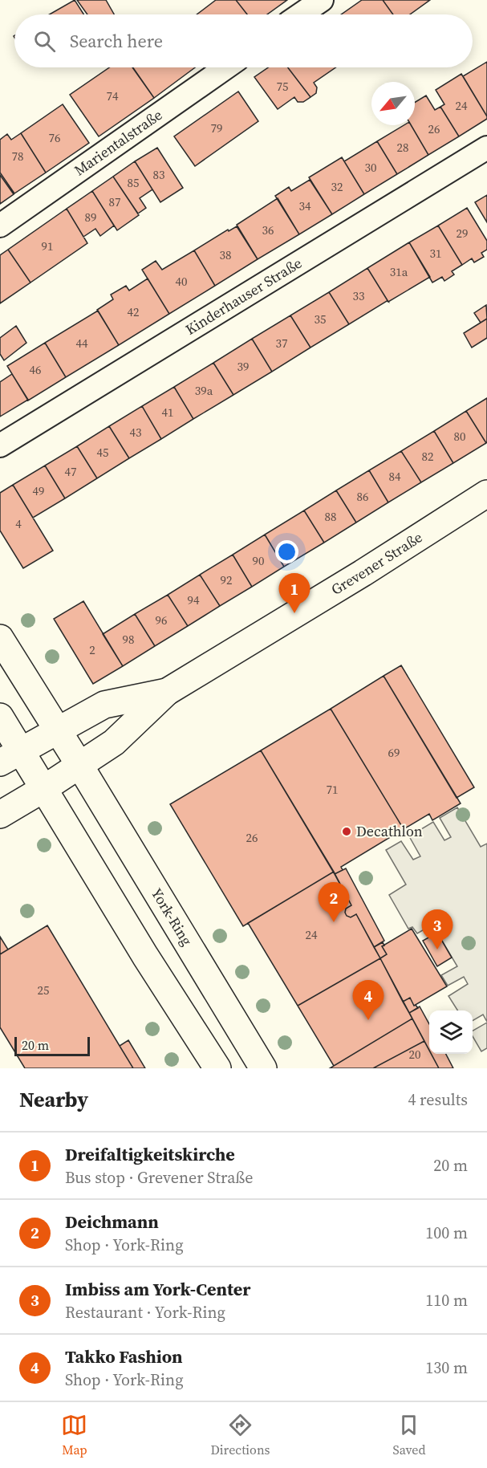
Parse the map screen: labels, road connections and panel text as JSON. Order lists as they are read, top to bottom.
{
  "streets": {
    "main road": ["Grevener Straße", "York-Ring"],
    "street": ["Marientalstraße", "Kinderhauser Straße"]
  },
  "crossings": [
    ["Grevener Straße", "York-Ring"]
  ],
  "places": ["Decathlon"],
  "house_numbers": [
    "75",
    "74",
    "24",
    "79",
    "26",
    "76",
    "28",
    "78",
    "30",
    "83",
    "85",
    "32",
    "87",
    "34",
    "89",
    "36",
    "29",
    "91",
    "31",
    "38",
    "31a",
    "40",
    "33",
    "42",
    "35",
    "44",
    "37",
    "39",
    "46",
    "39a",
    "41",
    "43",
    "80",
    "45",
    "82",
    "47",
    "84",
    "49",
    "86",
    "88",
    "4",
    "90",
    "92",
    "94",
    "96",
    "98",
    "2",
    "69",
    "71",
    "26",
    "24",
    "25",
    "20"
  ],
  "scale_bar": "20 m",
  "north": "bottom left",
  "page": {
    "search": "Search here",
    "pins": [
      "1",
      "2",
      "3",
      "4"
    ],
    "scale": "20 m",
    "heading": ["Nearby", "4 results"],
    "list": [
      {
        "mark": "1",
        "name": "Dreifaltigkeitskirche",
        "note": "Bus stop · Grevener Straße",
        "value": "20 m"
      },
      {
        "mark": "2",
        "name": "Deichmann",
        "note": "Shop · York-Ring",
        "value": "100 m"
      },
      {
        "mark": "3",
        "name": "Imbiss am York-Center",
        "note": "Restaurant · York-Ring",
        "value": "110 m"
      },
      {
        "mark": "4",
        "name": "Takko Fashion",
        "note": "Shop · York-Ring",
        "value": "130 m"
      }
    ],
    "nav": ["Map", "Directions", "Saved"]
  }
}
